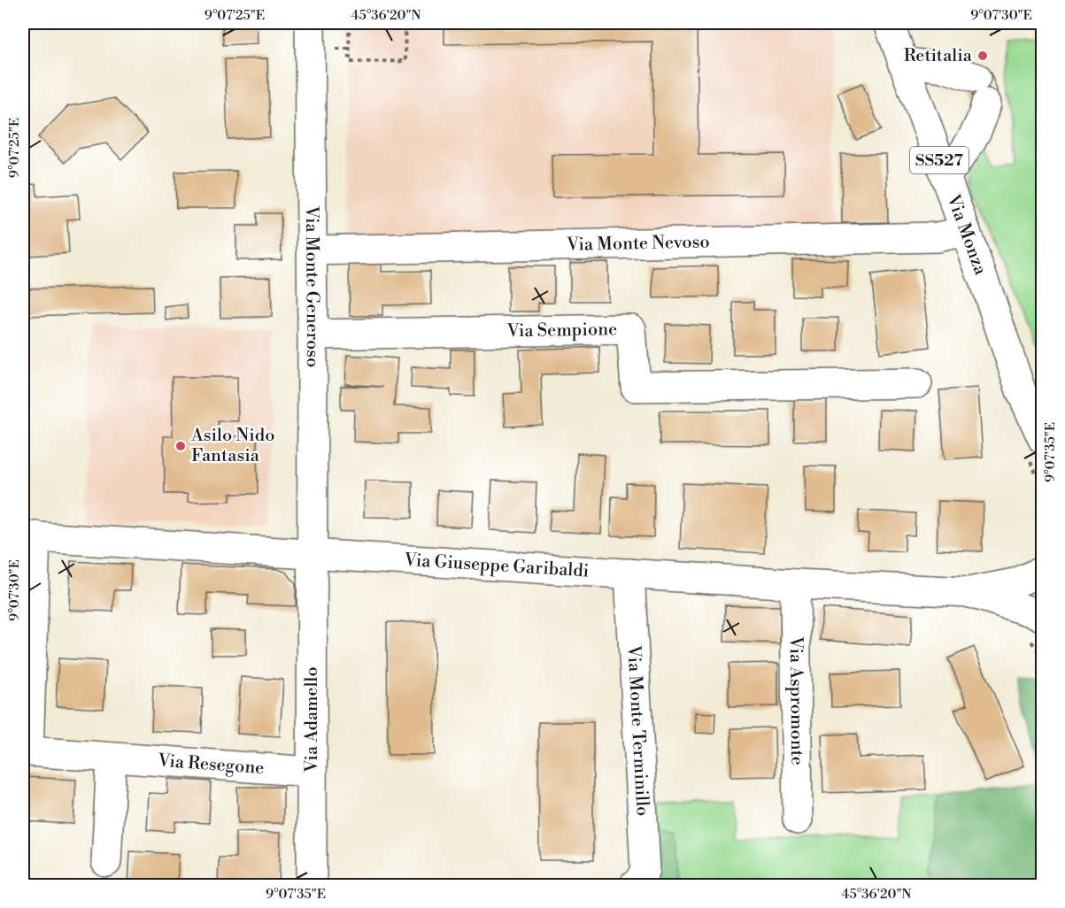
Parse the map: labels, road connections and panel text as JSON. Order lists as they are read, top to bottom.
{
  "streets": {
    "street": [
      "SS527",
      "Via Monza",
      "Via Monte Nevoso",
      "Via Monte Generoso",
      "Via Sempione",
      "Via Giuseppe Garibaldi",
      "Via Aspromonte",
      "Via Adamello",
      "Via Monte Terminillo",
      "Via Resegone"
    ]
  },
  "crossings": [
    ["Via Monza", "Via Monte Nevoso"],
    ["Via Monte Nevoso", "Via Monte Generoso"],
    ["Via Monte Generoso", "Via Sempione"],
    ["Via Monte Generoso", "Via Giuseppe Garibaldi"],
    ["Via Monte Generoso", "Via Adamello"],
    ["Via Giuseppe Garibaldi", "Via Aspromonte"],
    ["Via Giuseppe Garibaldi", "Via Adamello"],
    ["Via Giuseppe Garibaldi", "Via Monte Terminillo"],
    ["Via Adamello", "Via Resegone"]
  ],
  "places": ["Retitalia", "Asilo Nido Fantasia"],
  "coordinates": [
    "9°07'25\"E",
    "45°36'20\"N",
    "9°07'30\"E",
    "9°07'35\"E"
  ]
}
